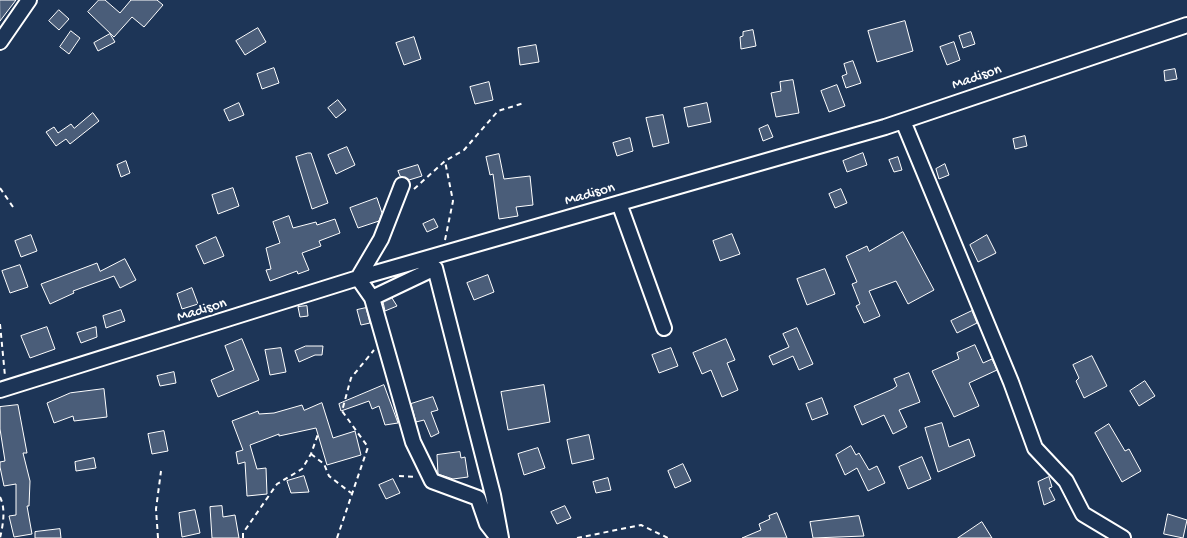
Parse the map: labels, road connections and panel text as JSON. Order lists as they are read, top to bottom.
{
  "streets": {
    "street": ["Madison"]
  }
}
